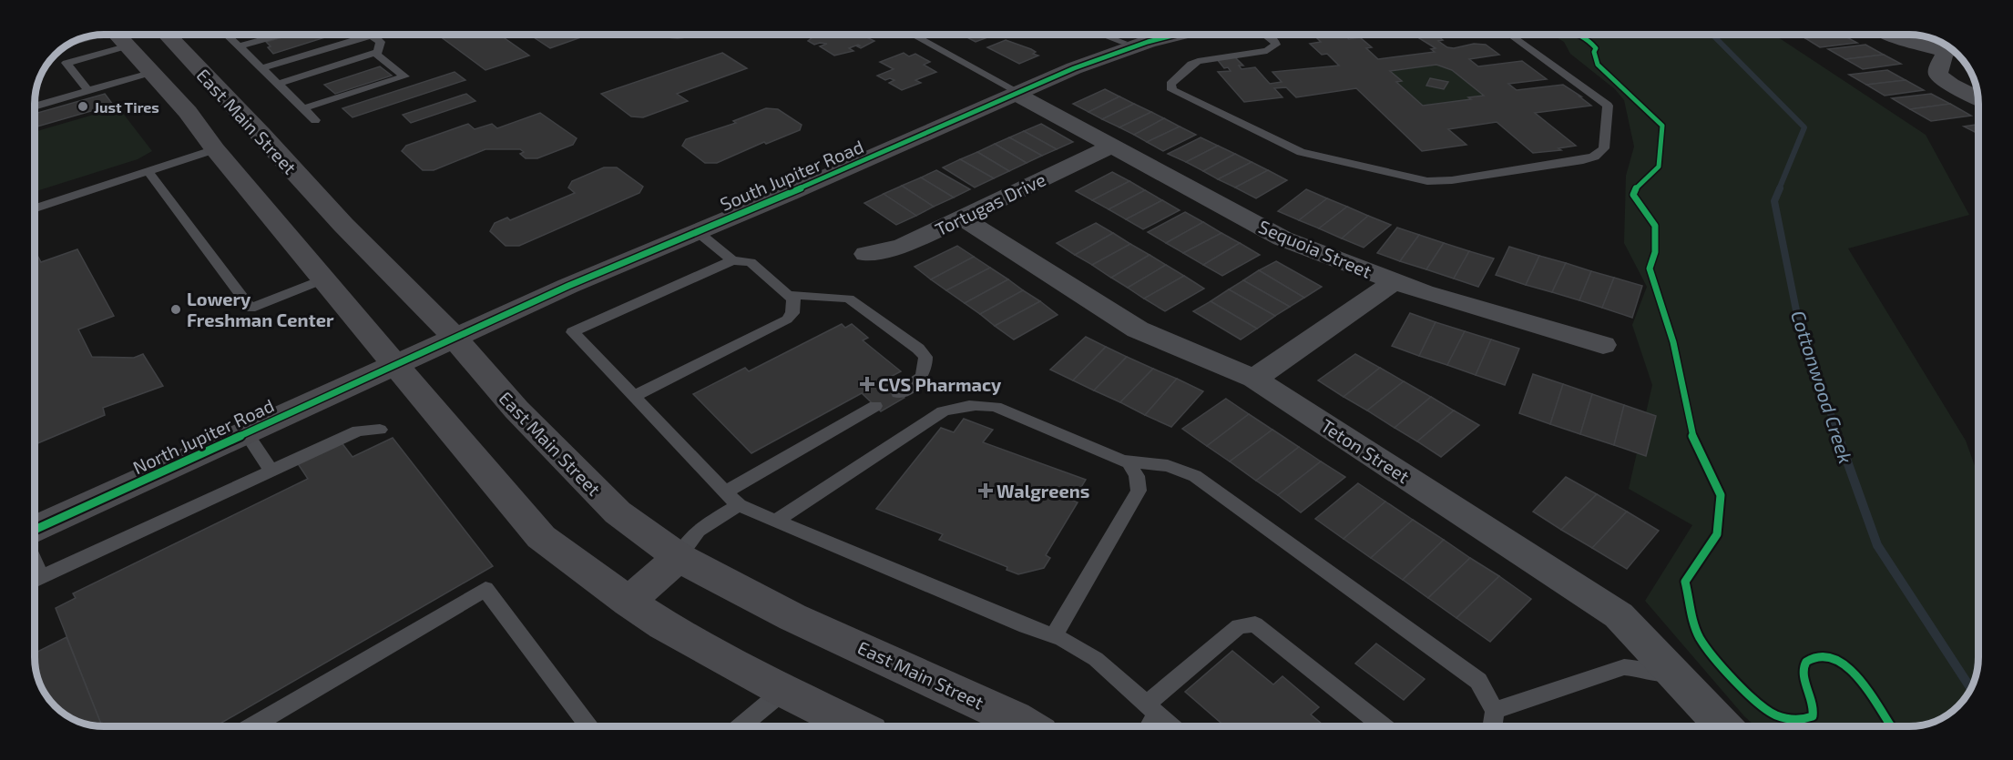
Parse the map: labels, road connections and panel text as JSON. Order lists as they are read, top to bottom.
{
  "streets": {
    "main road": ["East Main Street", "South Jupiter Road", "North Jupiter Road"],
    "street": ["Tortugas Drive", "Sequoia Street", "Teton Street"]
  },
  "crossings": [
    ["East Main Street", "South Jupiter Road"],
    ["East Main Street", "North Jupiter Road"],
    ["South Jupiter Road", "Sequoia Street"],
    ["South Jupiter Road", "North Jupiter Road"],
    ["Tortugas Drive", "Sequoia Street"],
    ["Tortugas Drive", "Teton Street"]
  ],
  "water": ["Cottonwood Creek"],
  "places": {
    "other": ["Just Tires", "Lowery Freshman Center"],
    "health": ["CVS Pharmacy", "Walgreens"]
  }
}
